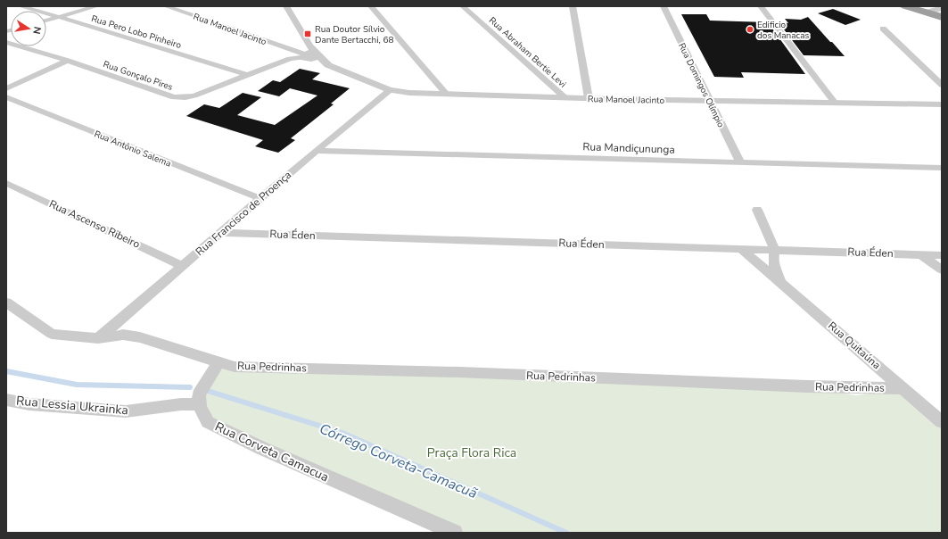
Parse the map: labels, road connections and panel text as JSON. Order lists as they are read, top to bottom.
{
  "streets": {
    "street": [
      "Rua Manoel Jacinto",
      "Rua Pero Lobo Pinheiro",
      "Rua Abraham Bertie Levi",
      "Rua Gonçalo Pires",
      "Rua Domingos Olímpio",
      "Rua Antônio Salema",
      "Rua Mandiçununga",
      "Rua Francisco de Proença",
      "Rua Ascenso Ribeiro",
      "Rua Éden",
      "Rua Quitaúna",
      "Rua Pedrinhas",
      "Rua Lessia Ukrainka",
      "Rua Corveta Camacua"
    ]
  },
  "crossings": [
    ["Rua Manoel Jacinto", "Rua Abraham Bertie Levi"],
    ["Rua Manoel Jacinto", "Rua Gonçalo Pires"],
    ["Rua Manoel Jacinto", "Rua Domingos Olímpio"],
    ["Rua Manoel Jacinto", "Rua Francisco de Proença"],
    ["Rua Pero Lobo Pinheiro", "Rua Gonçalo Pires"],
    ["Rua Domingos Olímpio", "Rua Mandiçununga"],
    ["Rua Antônio Salema", "Rua Francisco de Proença"],
    ["Rua Mandiçununga", "Rua Francisco de Proença"],
    ["Rua Francisco de Proença", "Rua Ascenso Ribeiro"],
    ["Rua Francisco de Proença", "Rua Éden"],
    ["Rua Éden", "Rua Quitaúna"],
    ["Rua Quitaúna", "Rua Pedrinhas"],
    ["Rua Lessia Ukrainka", "Rua Corveta Camacua"]
  ],
  "water": ["Córrego Corveta-Camacuã"],
  "parks": ["Praça Flora Rica"],
  "places": {
    "other": ["Edificio dos Manacas"],
    "transit": ["Rua Doutor Sílvio Dante Bertacchi, 68"]
  },
  "north": "right"
}
